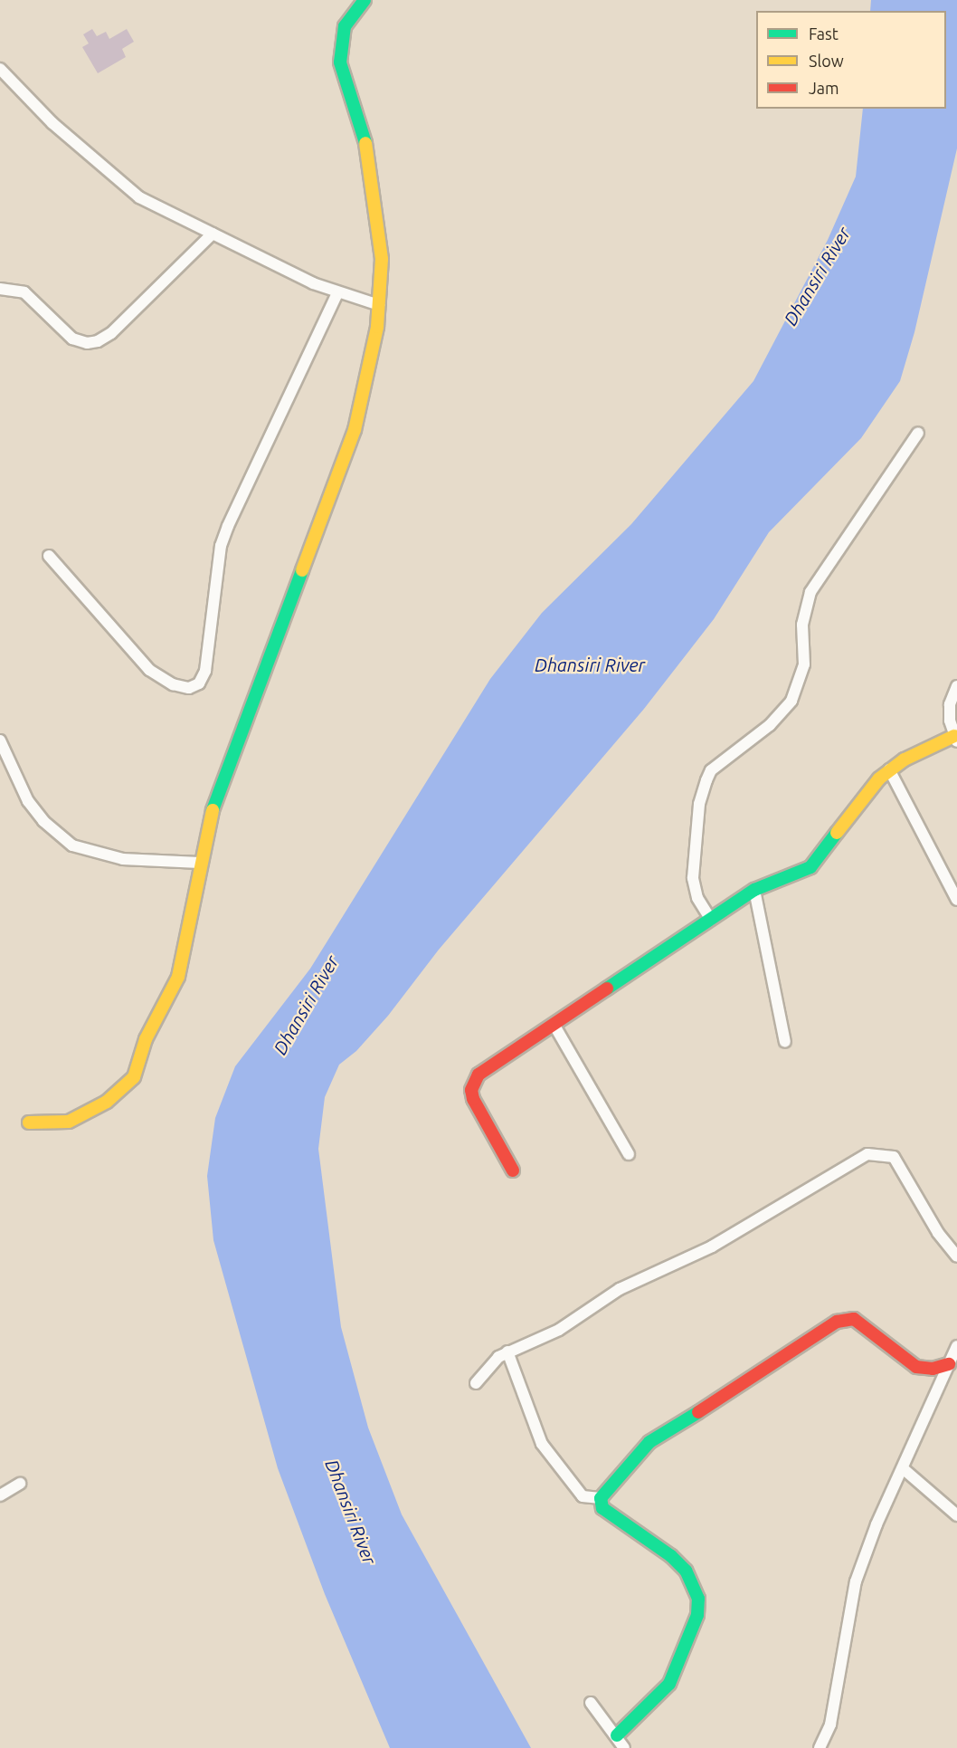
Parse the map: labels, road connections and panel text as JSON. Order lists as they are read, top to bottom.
{
  "water": ["Dhansiri River"],
  "legend": ["Fast", "Slow", "Jam"]
}
